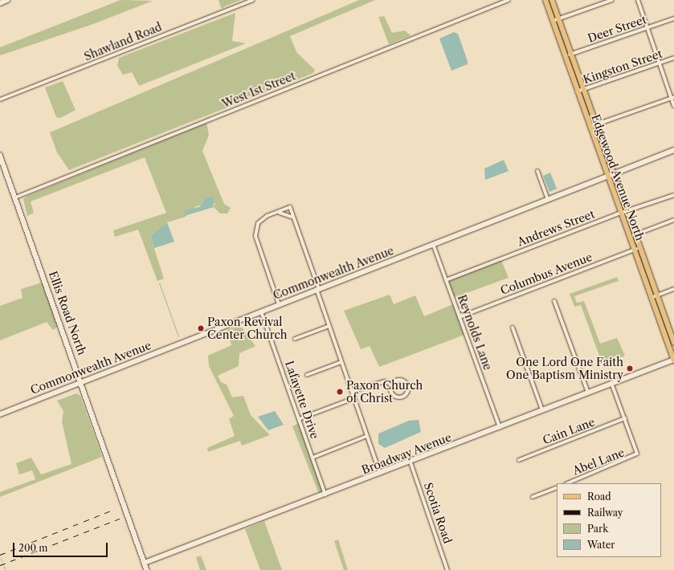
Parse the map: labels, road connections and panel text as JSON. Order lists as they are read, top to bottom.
{
  "streets": {
    "main road": ["Edgewood Avenue North"],
    "street": [
      "Deer Street",
      "Shawland Road",
      "Kingston Street",
      "West 1st Street",
      "Andrews Street",
      "Commonwealth Avenue",
      "Columbus Avenue",
      "Ellis Road North",
      "Reynolds Lane",
      "Lafayette Drive",
      "Cain Lane",
      "Broadway Avenue",
      "Abel Lane",
      "Scotia Road"
    ]
  },
  "crossings": [
    ["Deer Street", "Edgewood Avenue North"],
    ["Kingston Street", "Edgewood Avenue North"],
    ["West 1st Street", "Ellis Road North"],
    ["Edgewood Avenue North", "Andrews Street"],
    ["Edgewood Avenue North", "Commonwealth Avenue"],
    ["Edgewood Avenue North", "Columbus Avenue"],
    ["Edgewood Avenue North", "Broadway Avenue"],
    ["Andrews Street", "Reynolds Lane"],
    ["Commonwealth Avenue", "Ellis Road North"],
    ["Commonwealth Avenue", "Reynolds Lane"],
    ["Commonwealth Avenue", "Lafayette Drive"],
    ["Columbus Avenue", "Reynolds Lane"],
    ["Ellis Road North", "Broadway Avenue"],
    ["Reynolds Lane", "Broadway Avenue"],
    ["Lafayette Drive", "Broadway Avenue"],
    ["Cain Lane", "Abel Lane"],
    ["Broadway Avenue", "Scotia Road"]
  ],
  "places": ["Paxon Revival Center Church", "One Lord One Faith One Baptism Ministry", "Paxon Church of Christ"],
  "legend": [
    "Road",
    "Railway",
    "Park",
    "Water"
  ],
  "scale_bar": "200 m"
}
